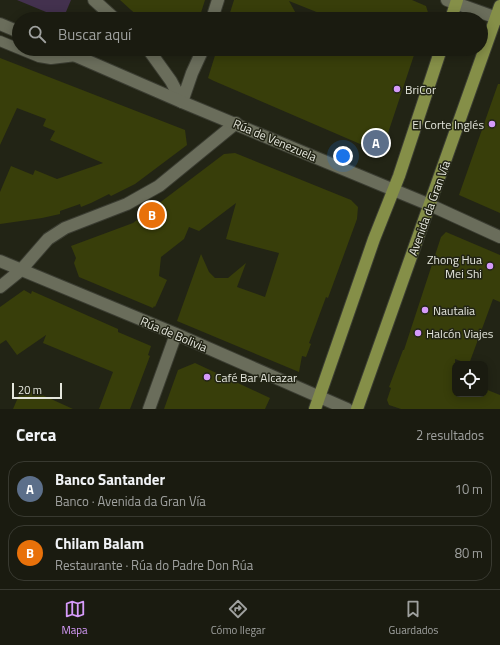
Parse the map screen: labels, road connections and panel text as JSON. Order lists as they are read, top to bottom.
{
  "streets": {
    "main road": ["Avenida da Gran Vía"],
    "street": ["Rúa de Venezuela", "Rúa de Bolivia"]
  },
  "crossings": [
    ["Rúa de Venezuela", "Avenida da Gran Vía"]
  ],
  "places": [
    "BriCor",
    "El Corte Inglés",
    "Zhong Hua Mei Shi",
    "Nautalia",
    "Halcón Viajes",
    "Café Bar Alcazar"
  ],
  "scale_bar": "20 m",
  "page": {
    "search": "Buscar aquí",
    "pins": ["A", "B"],
    "scale": "20 m",
    "heading": ["Cerca", "2 resultados"],
    "list": [
      {
        "mark": "A",
        "name": "Banco Santander",
        "note": "Banco · Avenida da Gran Vía",
        "value": "10 m"
      },
      {
        "mark": "B",
        "name": "Chilam Balam",
        "note": "Restaurante · Rúa do Padre Don Rúa",
        "value": "80 m"
      }
    ],
    "nav": ["Mapa", "Cómo llegar", "Guardados"]
  }
}
